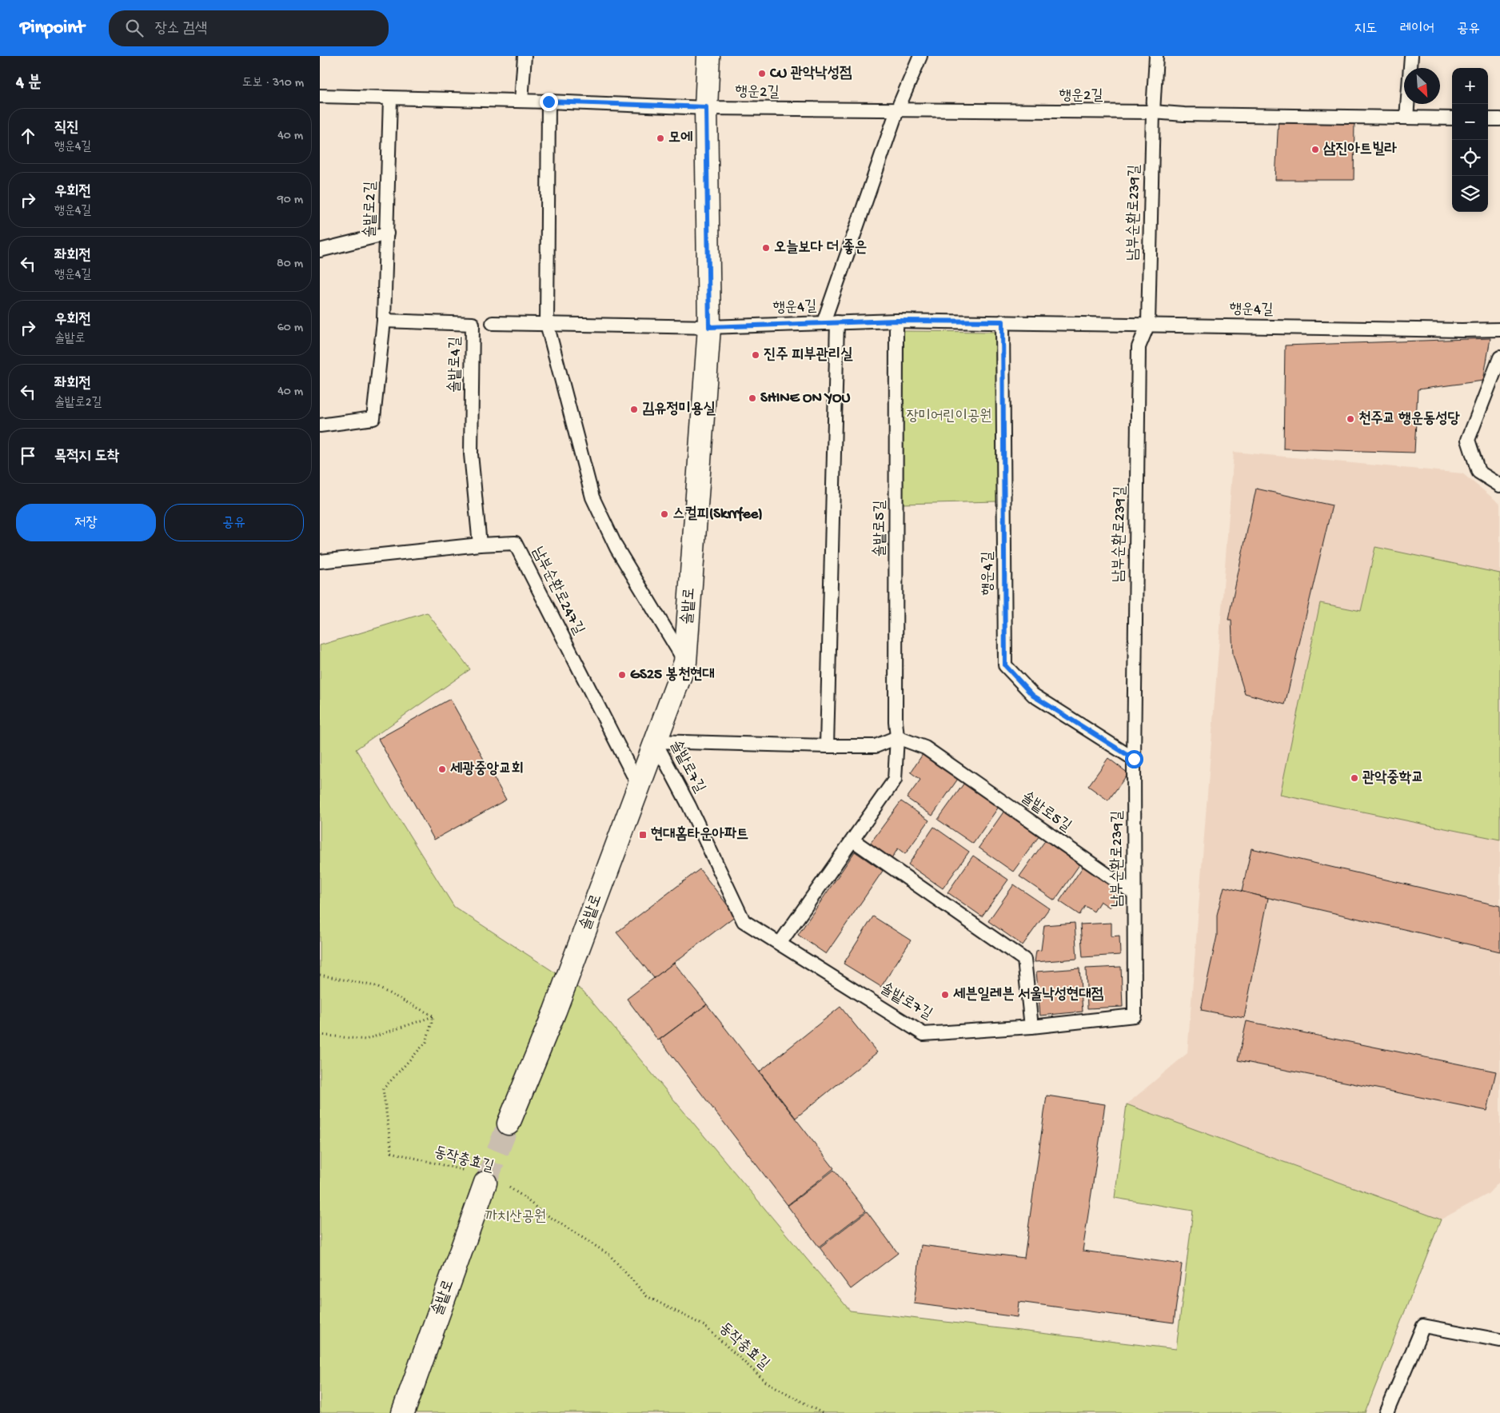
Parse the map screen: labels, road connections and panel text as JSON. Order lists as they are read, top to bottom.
{
  "streets": {
    "street": ["솔밭로"],
    "lane": [
      "행운2길",
      "솔밭로2길",
      "남부순환로239길",
      "행운4길",
      "솔밭로4길",
      "솔밭로5길",
      "남부순환로247길",
      "솔밭로7길"
    ],
    "path": ["동작충효길"]
  },
  "crossings": [
    ["행운2길", "남부순환로239길"],
    ["행운2길", "솔밭로"],
    ["솔밭로2길", "솔밭로4길"],
    ["남부순환로239길", "행운4길"],
    ["남부순환로239길", "솔밭로5길"],
    ["남부순환로239길", "솔밭로7길"],
    ["행운4길", "솔밭로5길"],
    ["행운4길", "솔밭로"],
    ["솔밭로4길", "남부순환로247길"],
    ["남부순환로247길", "솔밭로"],
    ["솔밭로", "솔밭로7길"],
    ["솔밭로", "동작충효길"]
  ],
  "parks": ["장미어린이공원", "까치산공원"],
  "places": {
    "other": [
      "CU 관악낙성점",
      "모에",
      "삼진아트빌라",
      "오늘보다 더 좋은",
      "진주 피부관리실",
      "SHINE ON YOU",
      "김유정미용실",
      "천주교 행운동성당",
      "스컬피(Skrrfee)",
      "GS25 봉천현대",
      "세광중앙교회",
      "관악중학교",
      "세븐일레븐 서울낙성현대점"
    ],
    "transit": ["현대홈타운아파트"]
  },
  "north": "bottom right",
  "page": {
    "header": "Pinpoint",
    "search": "장소 검색",
    "nav": ["지도", "레이어", "공유"],
    "heading": ["4 분", "도보 · 310 m"],
    "map_buttons": ["+", "−"],
    "list": [
      ["직진", "행운4길", "40 m"],
      ["우회전", "행운4길", "90 m"],
      ["좌회전", "행운4길", "80 m"],
      ["우회전", "솔밭로", "60 m"],
      ["좌회전", "솔밭로2길", "40 m"],
      "목적지 도착"
    ],
    "buttons": ["저장", "공유"]
  }
}
